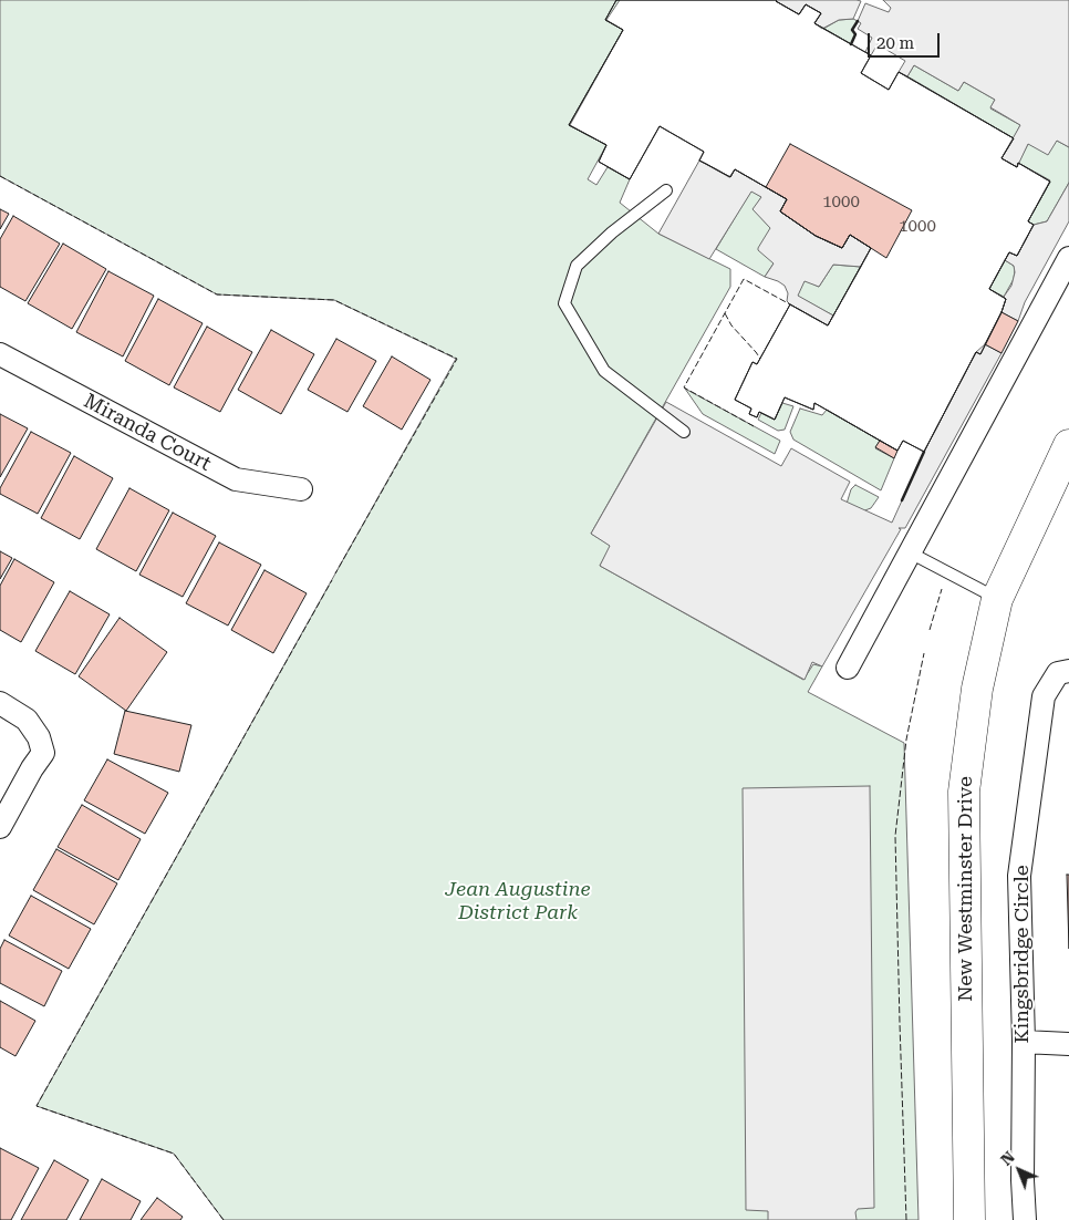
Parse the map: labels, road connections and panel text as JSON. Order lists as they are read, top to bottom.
{
  "streets": {
    "street": ["Miranda Court", "New Westminster Drive", "Kingsbridge Circle"]
  },
  "parks": ["Jean Augustine District Park"],
  "house_numbers": ["1000", "1000"],
  "scale_bar": "20 m",
  "north": "top left"
}
